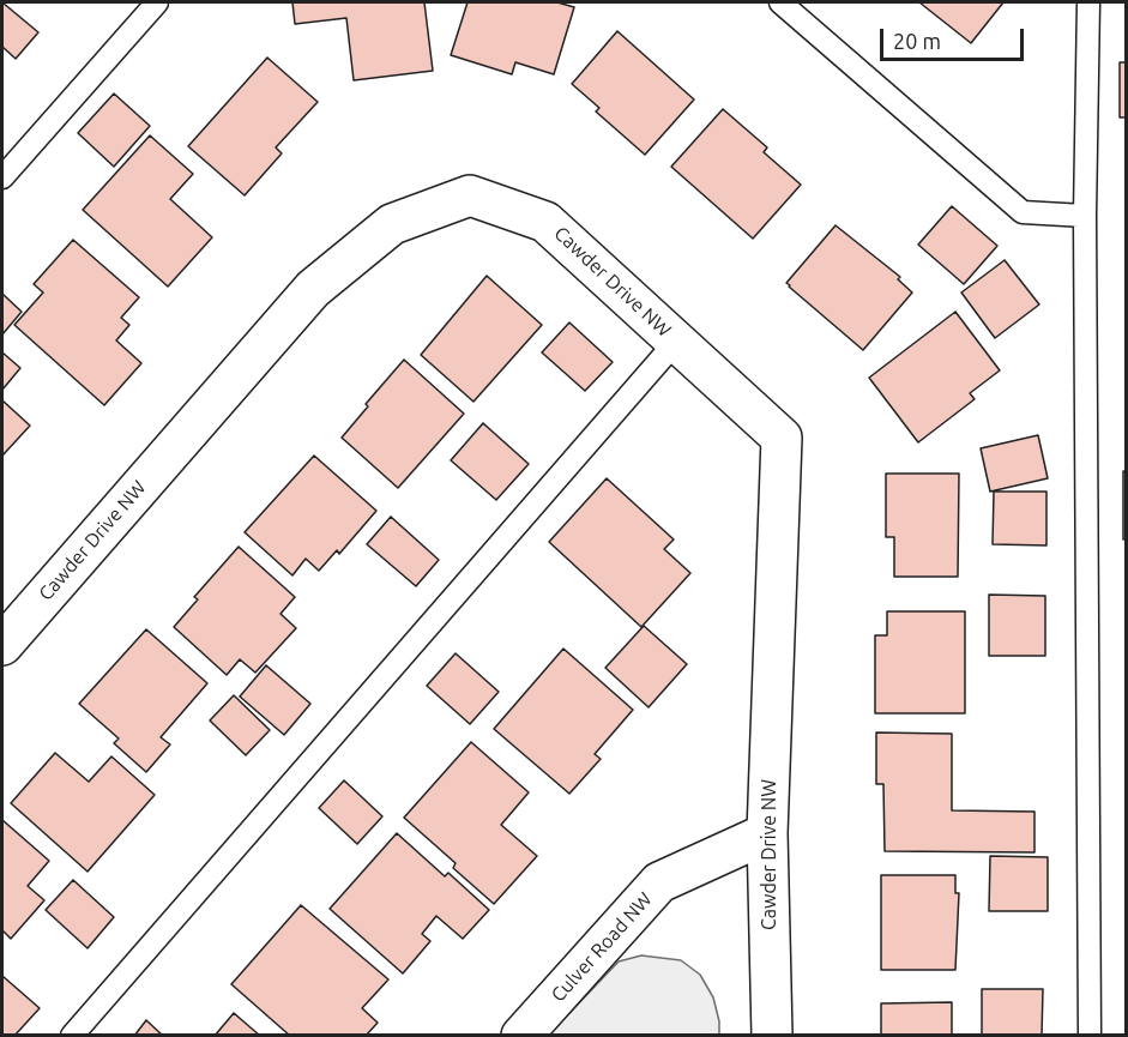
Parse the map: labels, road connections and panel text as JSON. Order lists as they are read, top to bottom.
{
  "streets": {
    "street": ["Cawder Drive NW", "Culver Road NW"]
  },
  "crossings": [
    ["Cawder Drive NW", "Culver Road NW"]
  ],
  "scale_bar": "20 m"
}
